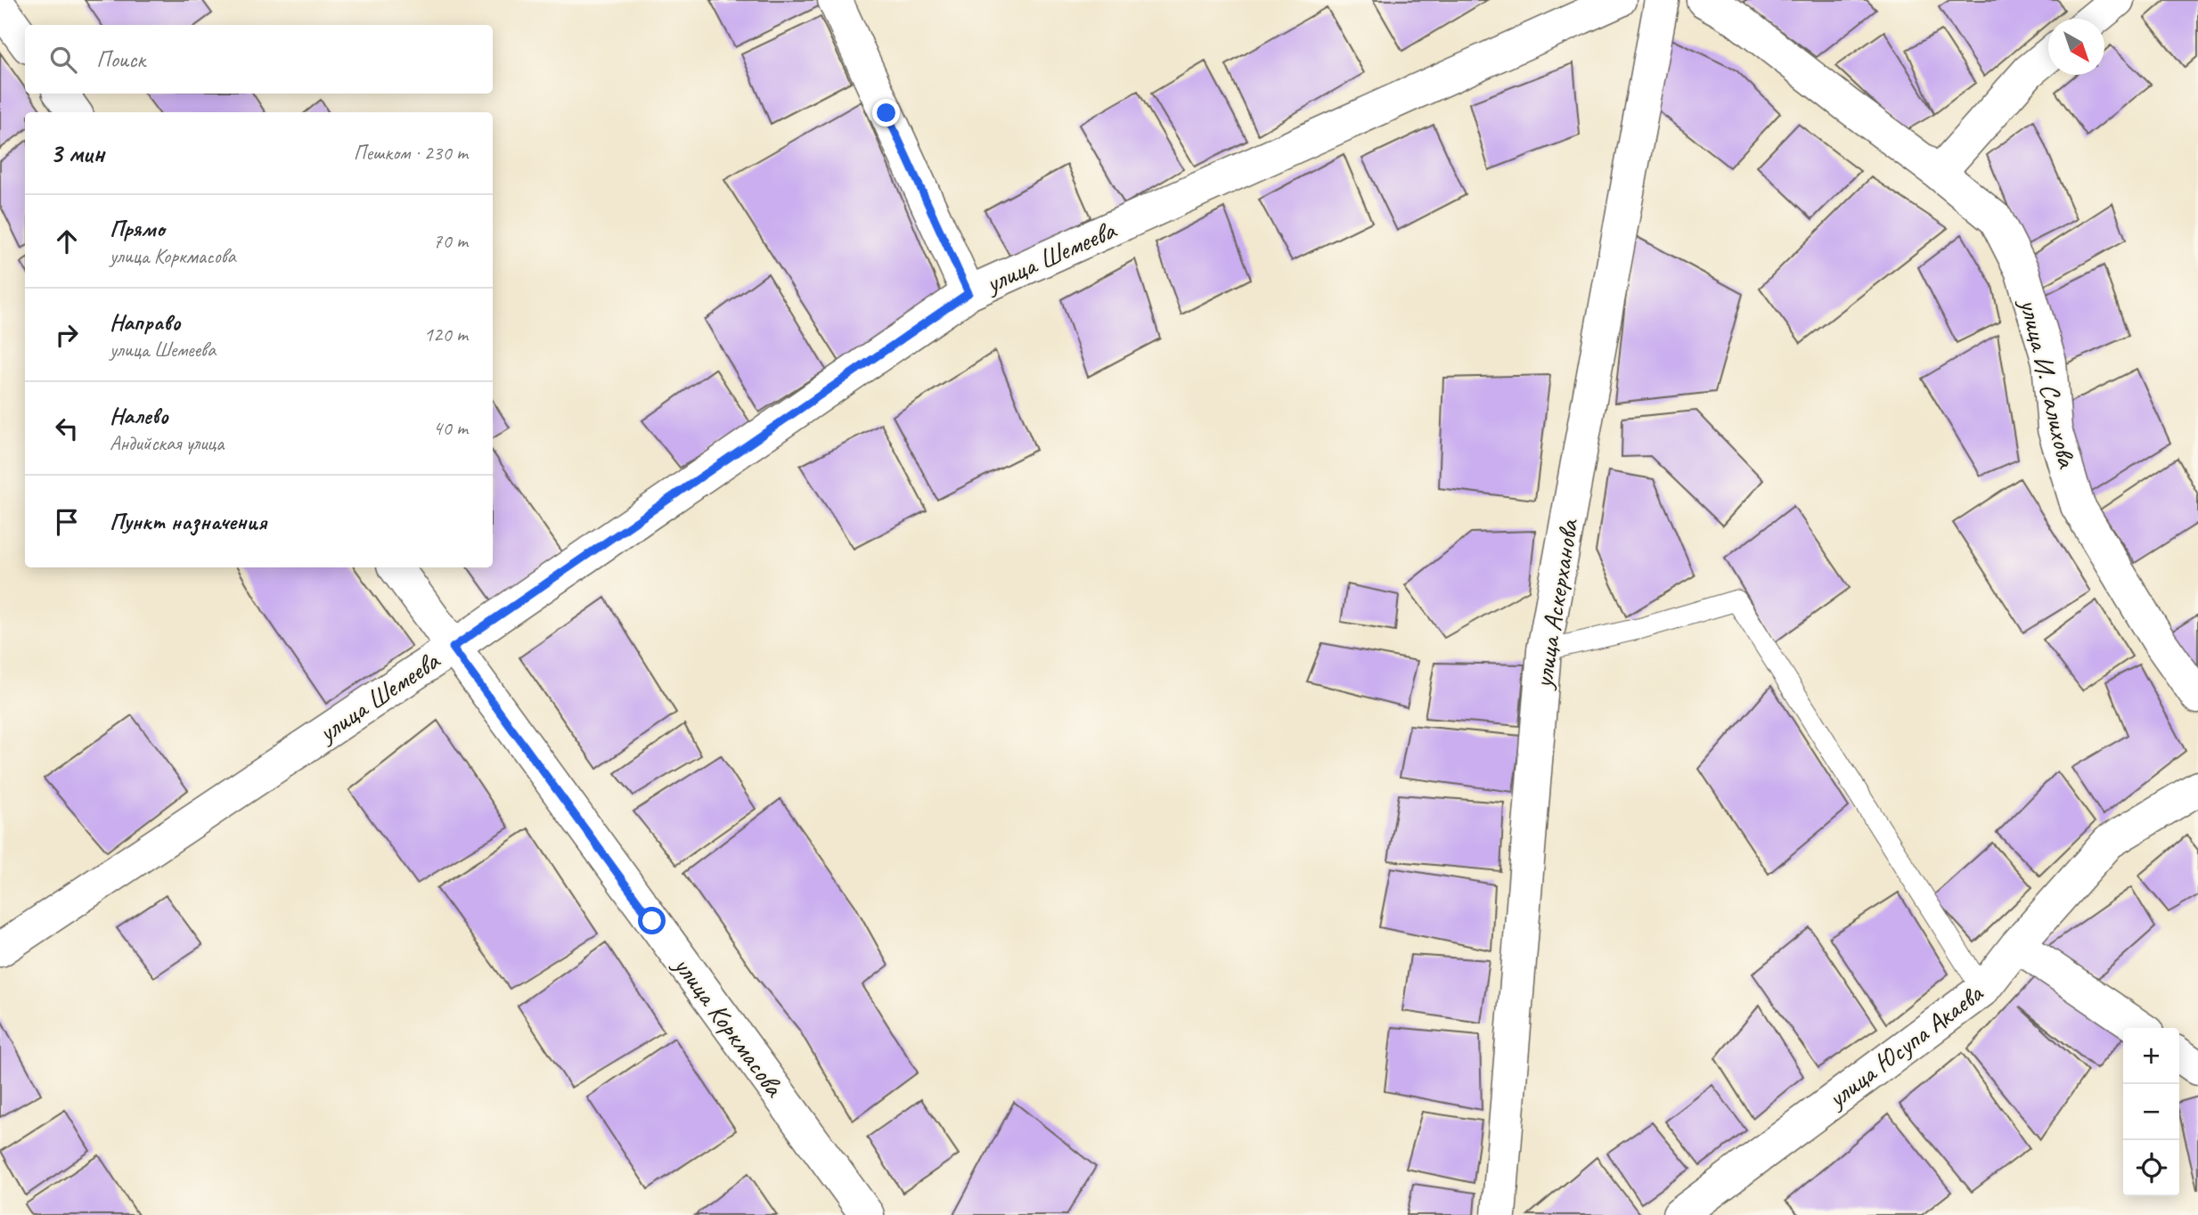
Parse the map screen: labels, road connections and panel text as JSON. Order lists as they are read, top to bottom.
{
  "streets": {
    "street": [
      "улица Шемеева",
      "улица И. Салихова",
      "улица Аскерханова",
      "улица Коркмасова",
      "улица Юсупа Акаева"
    ]
  },
  "crossings": [
    ["улица Шемеева", "улица Коркмасова"]
  ],
  "north": "bottom right",
  "page": {
    "search": "Поиск",
    "heading": ["3 мин", "Пешком · 230 m"],
    "list": [
      ["Прямо", "улица Коркмасова", "70 m"],
      ["Направо", "улица Шемеева", "120 m"],
      ["Налево", "Андийская улица", "40 m"],
      "Пункт назначения"
    ],
    "map_buttons": ["+", "−"]
  }
}
